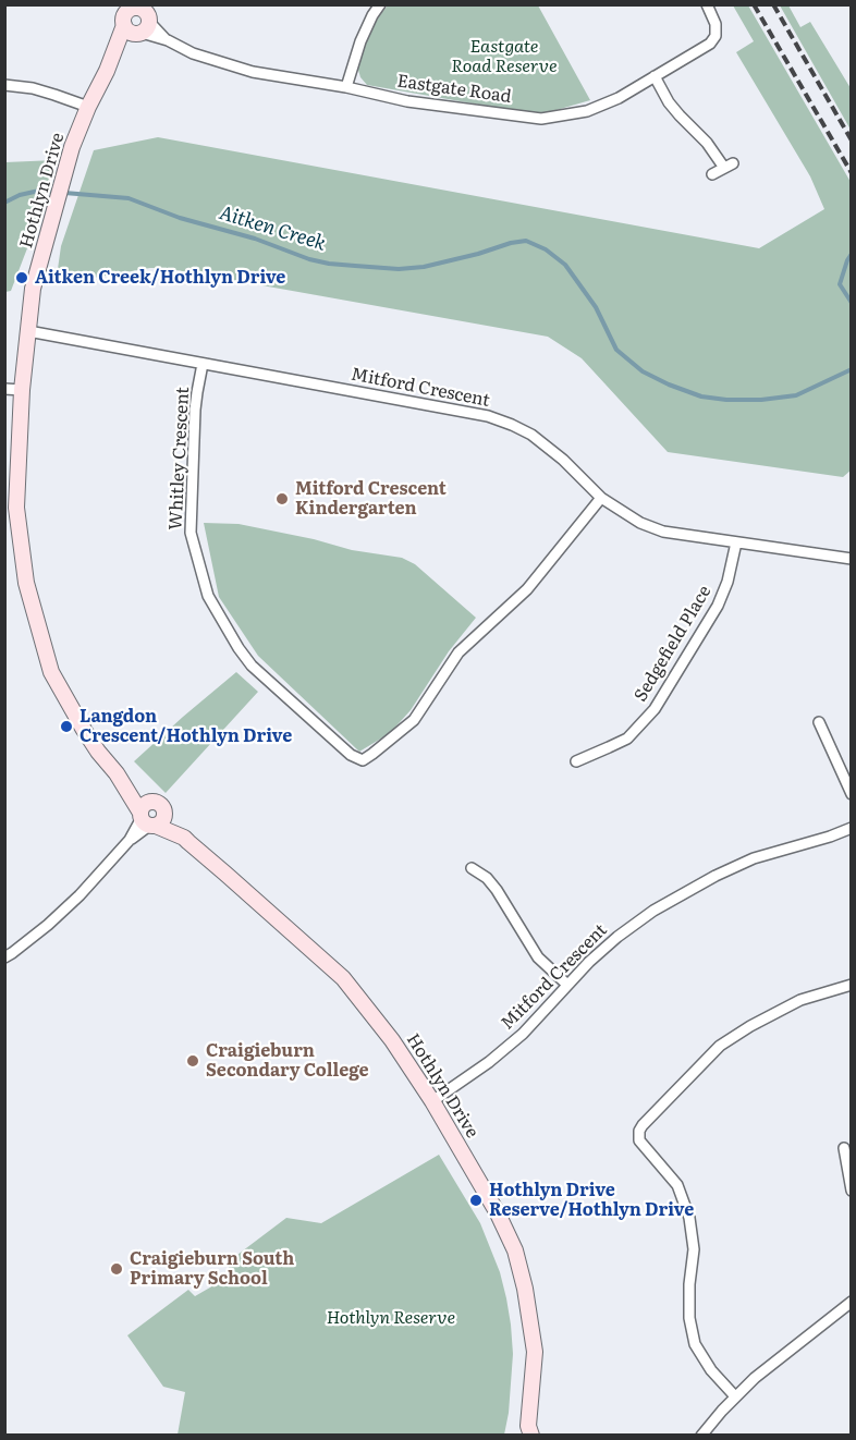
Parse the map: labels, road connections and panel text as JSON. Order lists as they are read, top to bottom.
{
  "streets": {
    "street": [
      "Eastgate Road",
      "Hothlyn Drive",
      "Mitford Crescent",
      "Whitley Crescent",
      "Sedgefield Place"
    ]
  },
  "crossings": [
    ["Eastgate Road", "Hothlyn Drive"],
    ["Hothlyn Drive", "Mitford Crescent"],
    ["Mitford Crescent", "Whitley Crescent"],
    ["Mitford Crescent", "Sedgefield Place"]
  ],
  "water": ["Aitken Creek"],
  "parks": ["Eastgate Road Reserve", "Hothlyn Reserve"],
  "places": [
    "Aitken Creek/Hothlyn Drive",
    "Mitford Crescent Kindergarten",
    "Langdon Crescent/Hothlyn Drive",
    "Craigieburn Secondary College",
    "Hothlyn Drive Reserve/Hothlyn Drive",
    "Craigieburn South Primary School"
  ]
}
